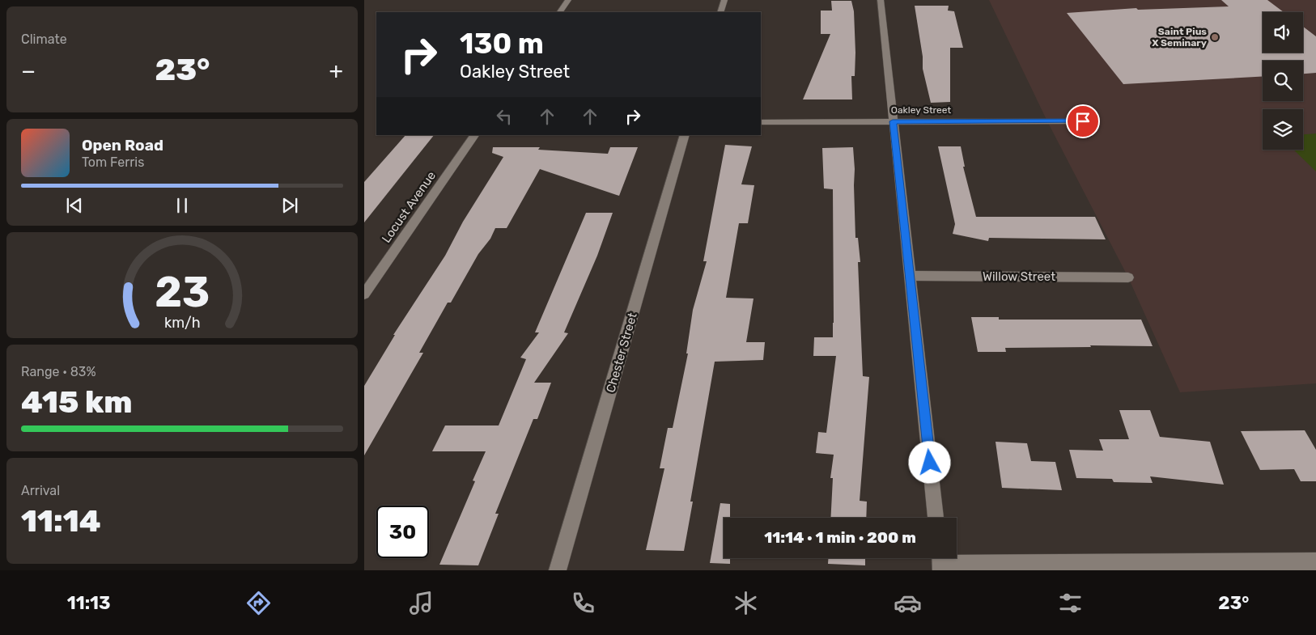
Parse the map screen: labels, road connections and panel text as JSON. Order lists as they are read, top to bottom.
{
  "streets": {
    "street": [
      "Oakley Street",
      "Locust Avenue",
      "Willow Street",
      "Chester Street"
    ]
  },
  "places": ["Saint Pius X Seminary"],
  "page": {
    "tile": [
      "Climate",
      ["Range · 83%", "415 km"],
      ["Arrival", "11:14"]
    ],
    "turn": ["130 m", "Oakley Street"],
    "heat": ["−", "23°", "+"],
    "song": ["Open Road", "Tom Ferris"],
    "limit": "30",
    "trip": "11:14 · 1 min · 200 m",
    "tabs": ["11:13", "23°"],
    "gauge": ["23", "km/h"]
  }
}
